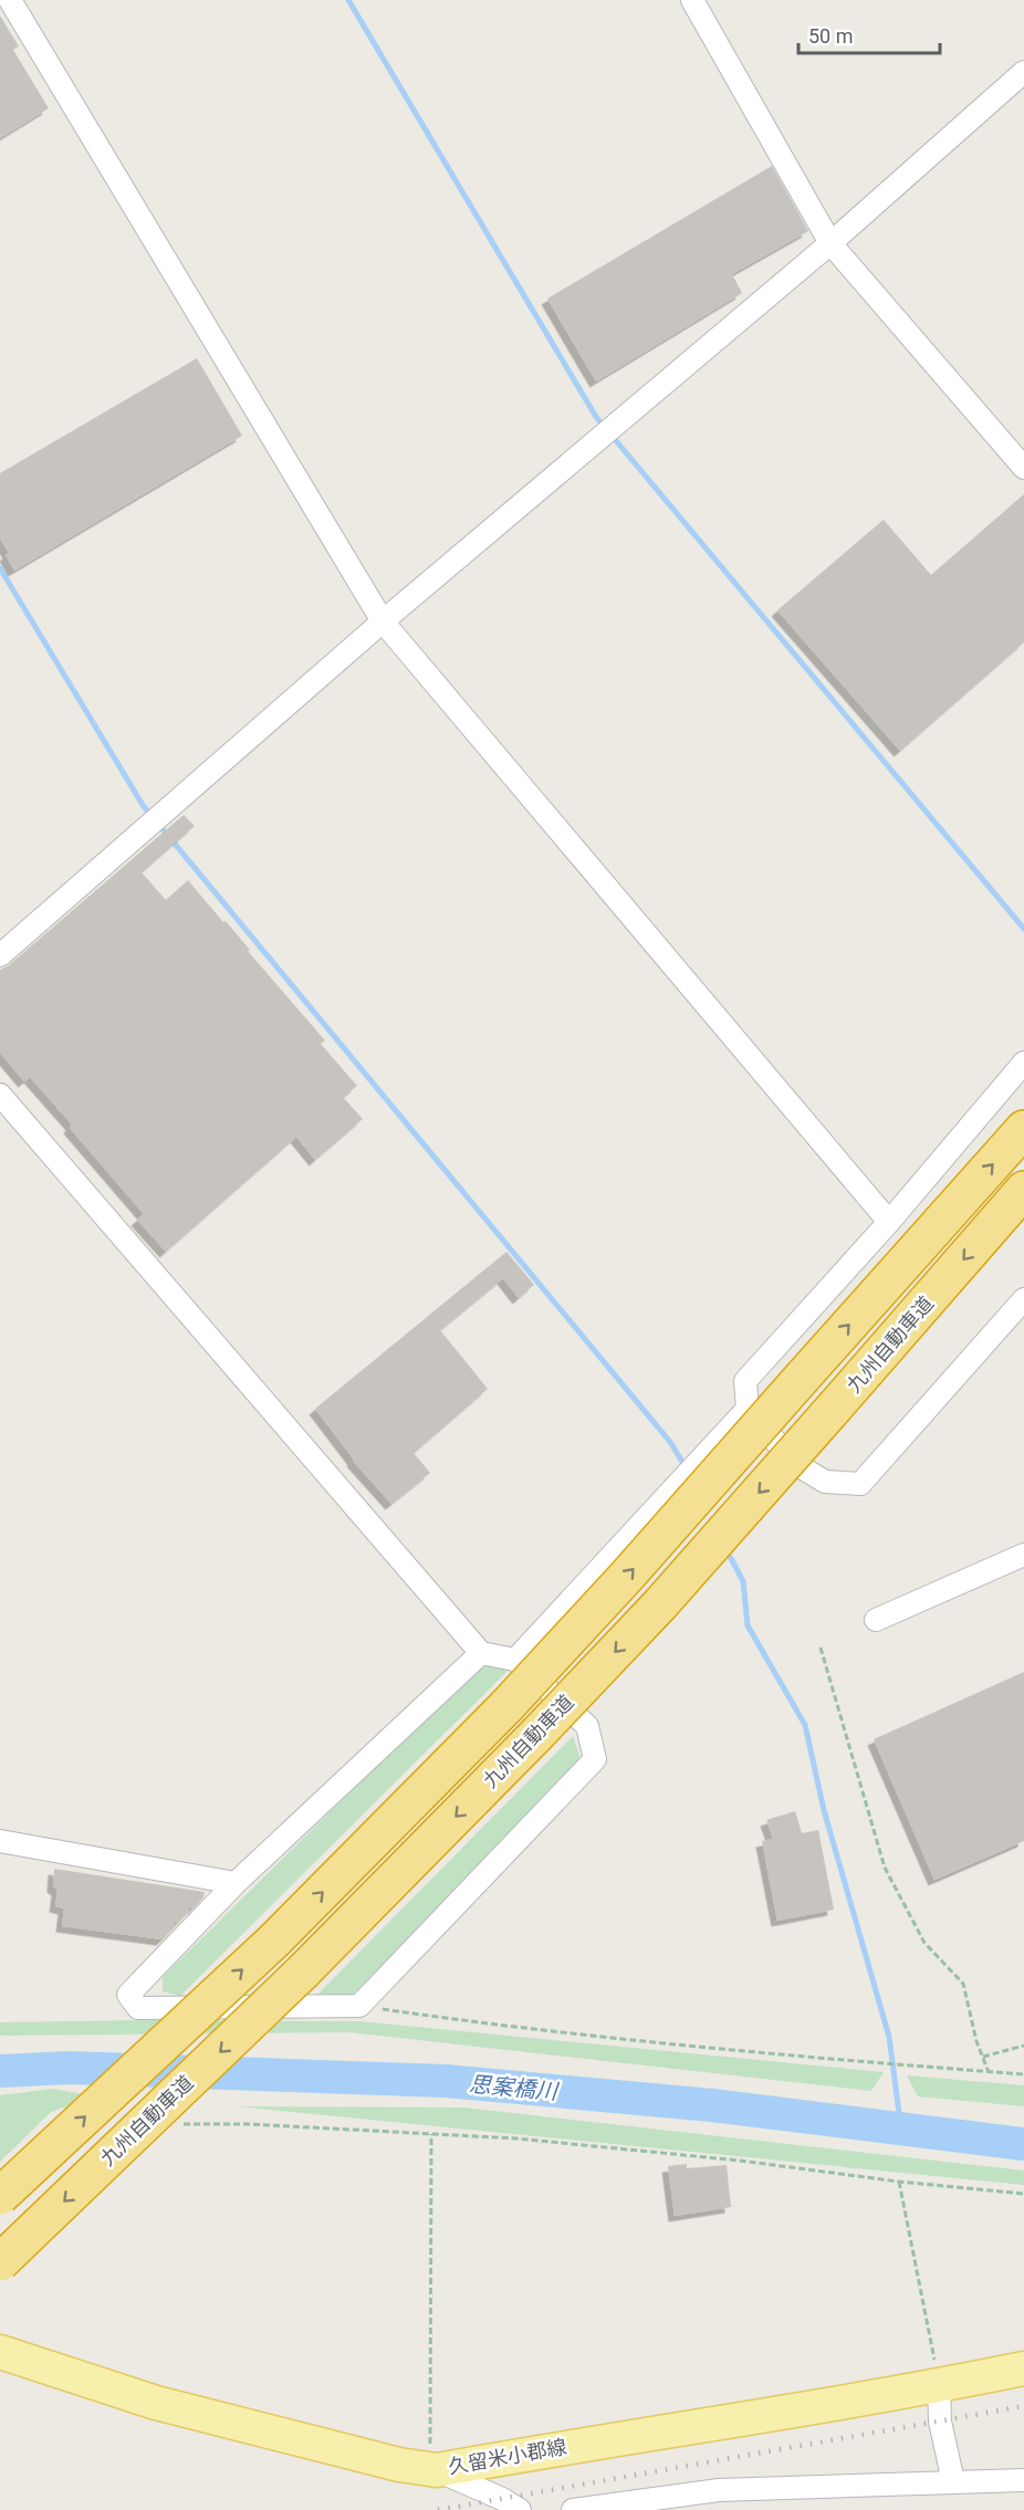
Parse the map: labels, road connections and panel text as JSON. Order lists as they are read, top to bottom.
{
  "streets": {
    "highway": ["九州自動車道"],
    "main road": ["久留米小郡線"]
  },
  "water": ["思案橋川"],
  "scale_bar": "50 m"
}
